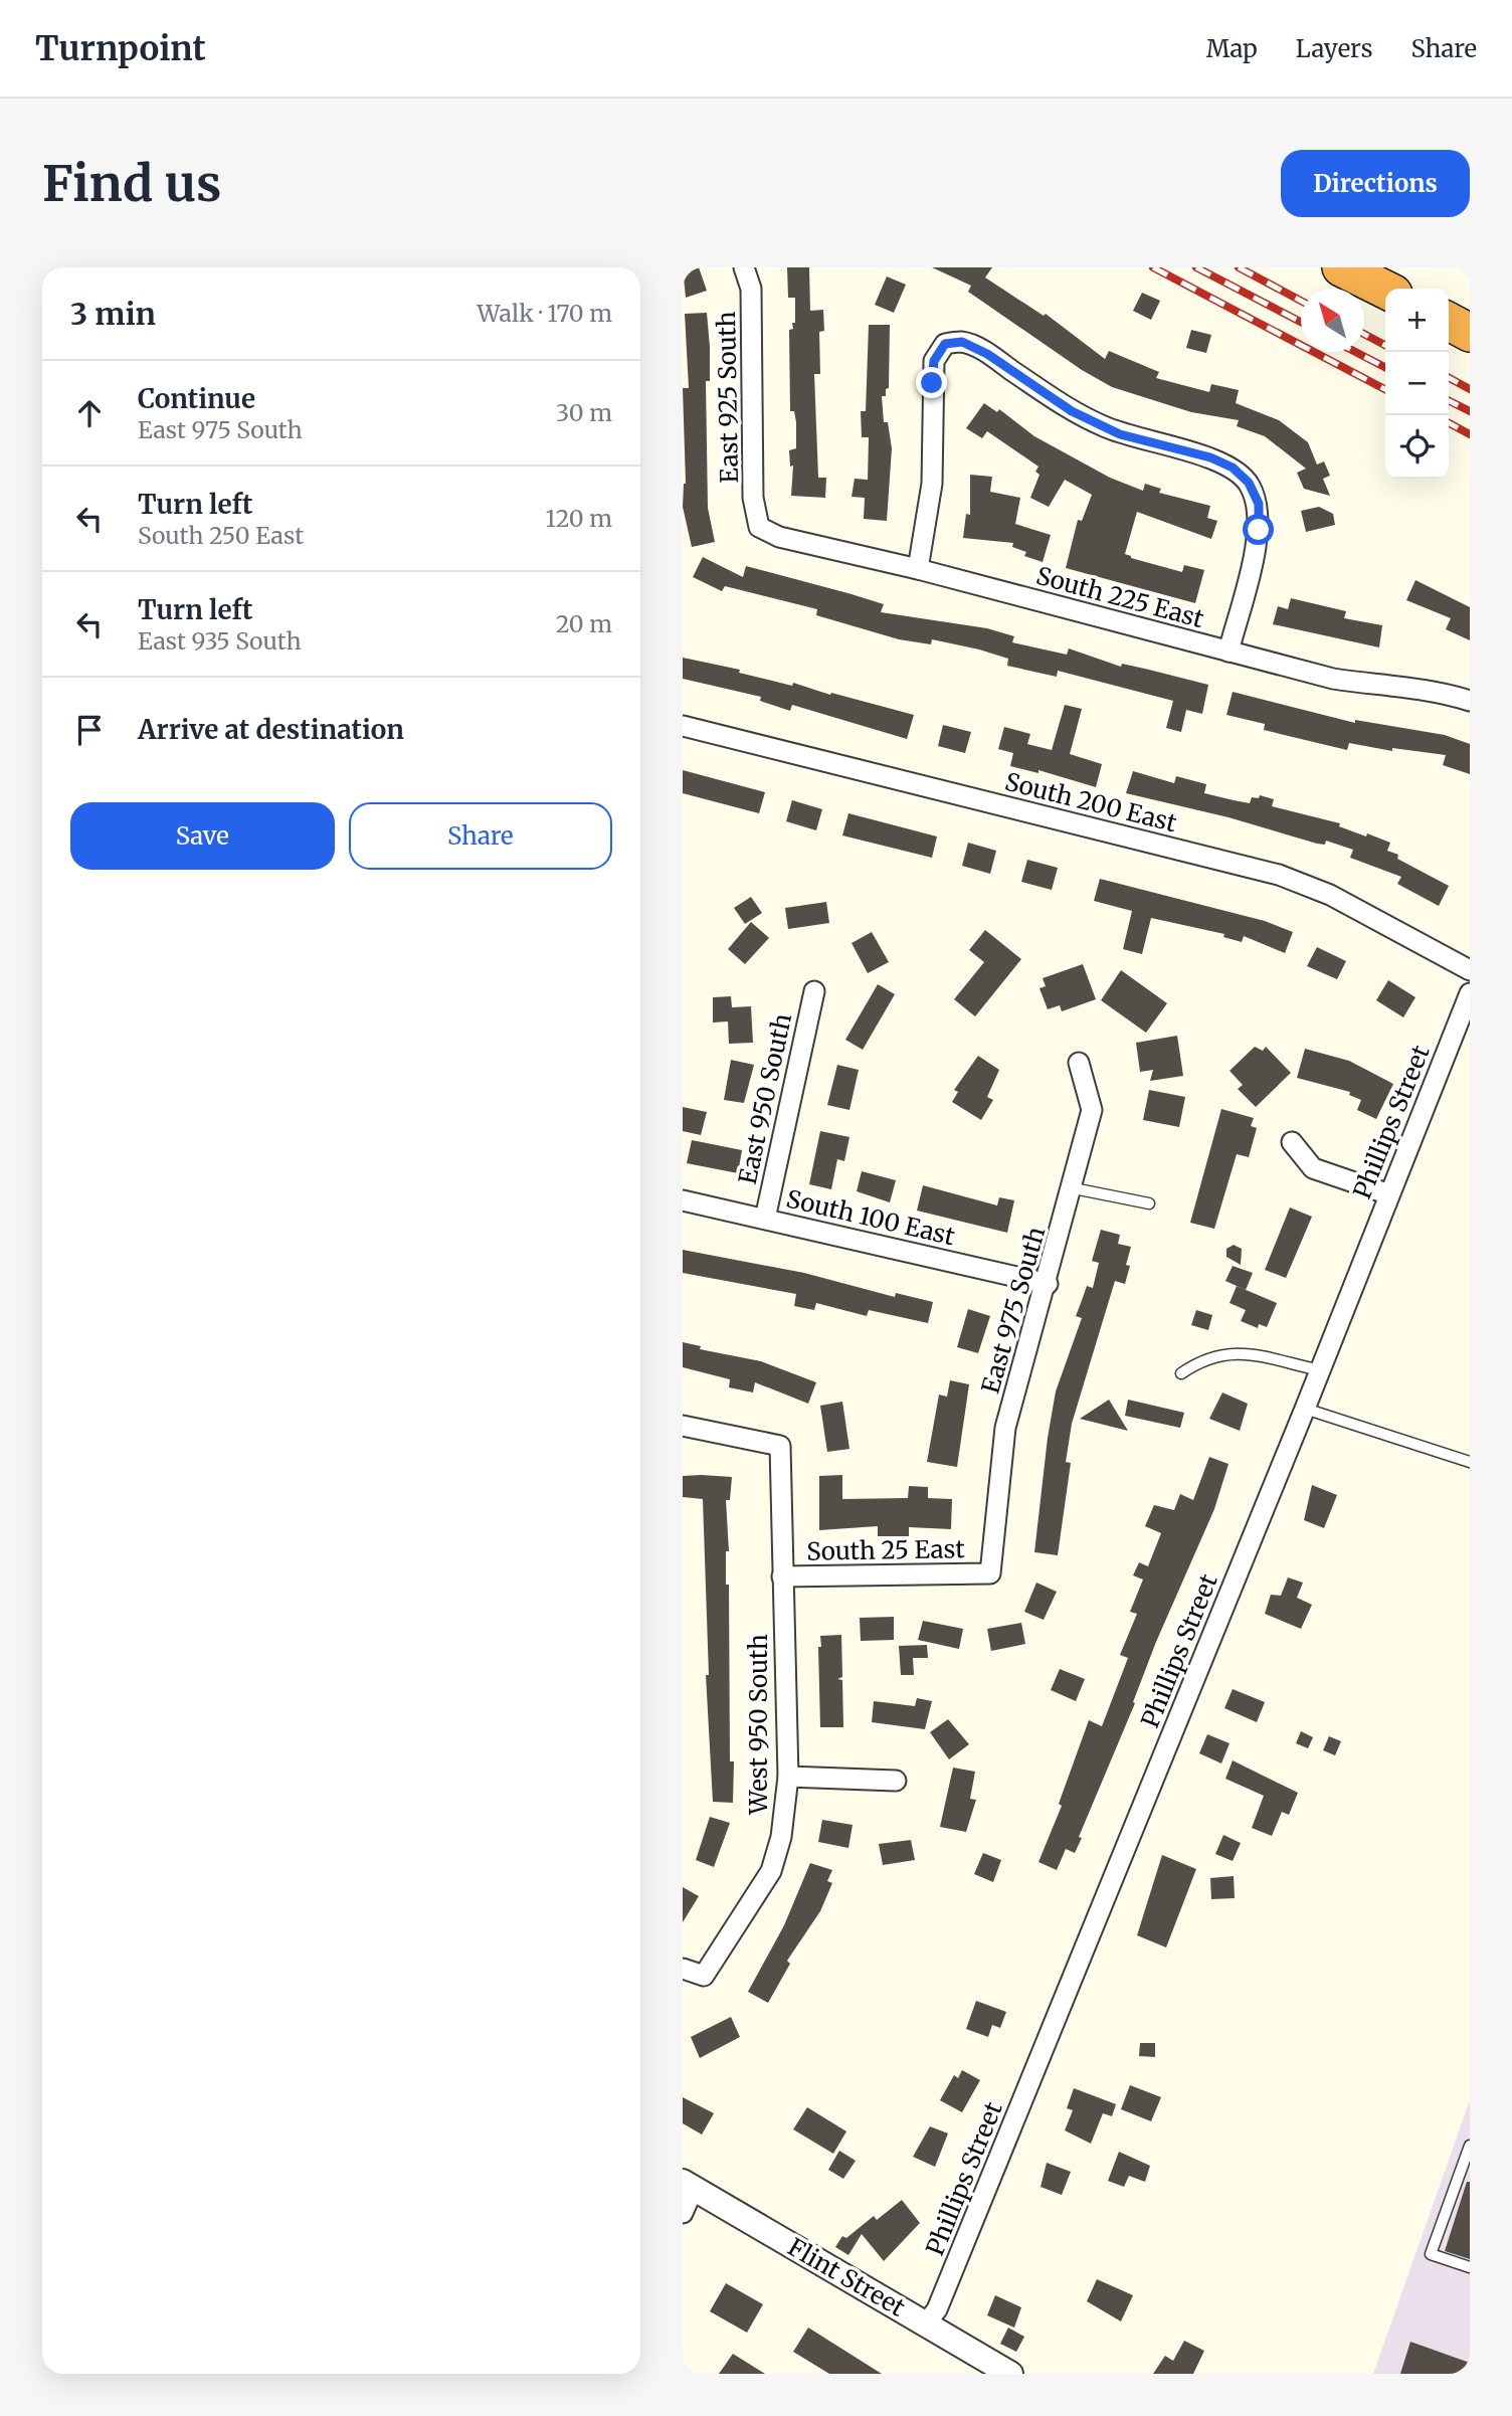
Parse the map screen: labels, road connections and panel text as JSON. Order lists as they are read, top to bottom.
{
  "streets": {
    "street": [
      "East 925 South",
      "South 225 East",
      "South 200 East",
      "East 950 South",
      "Phillips Street",
      "South 100 East",
      "East 975 South",
      "South 25 East",
      "West 950 South",
      "Flint Street"
    ]
  },
  "crossings": [
    ["East 925 South", "South 225 East"],
    ["East 950 South", "South 100 East"],
    ["Phillips Street", "Flint Street"],
    ["South 100 East", "East 975 South"],
    ["East 975 South", "South 25 East"],
    ["South 25 East", "West 950 South"]
  ],
  "north": "top left",
  "page": {
    "header": "Turnpoint",
    "nav": ["Map", "Layers", "Share"],
    "buttons": [
      "Directions",
      ["Save", "Share"]
    ],
    "title": "Find us",
    "heading": ["3 min", "Walk · 170 m"],
    "map_buttons": ["+", "−"],
    "list": [
      ["Continue", "East 975 South", "30 m"],
      ["Turn left", "South 250 East", "120 m"],
      ["Turn left", "East 935 South", "20 m"],
      "Arrive at destination"
    ]
  }
}
